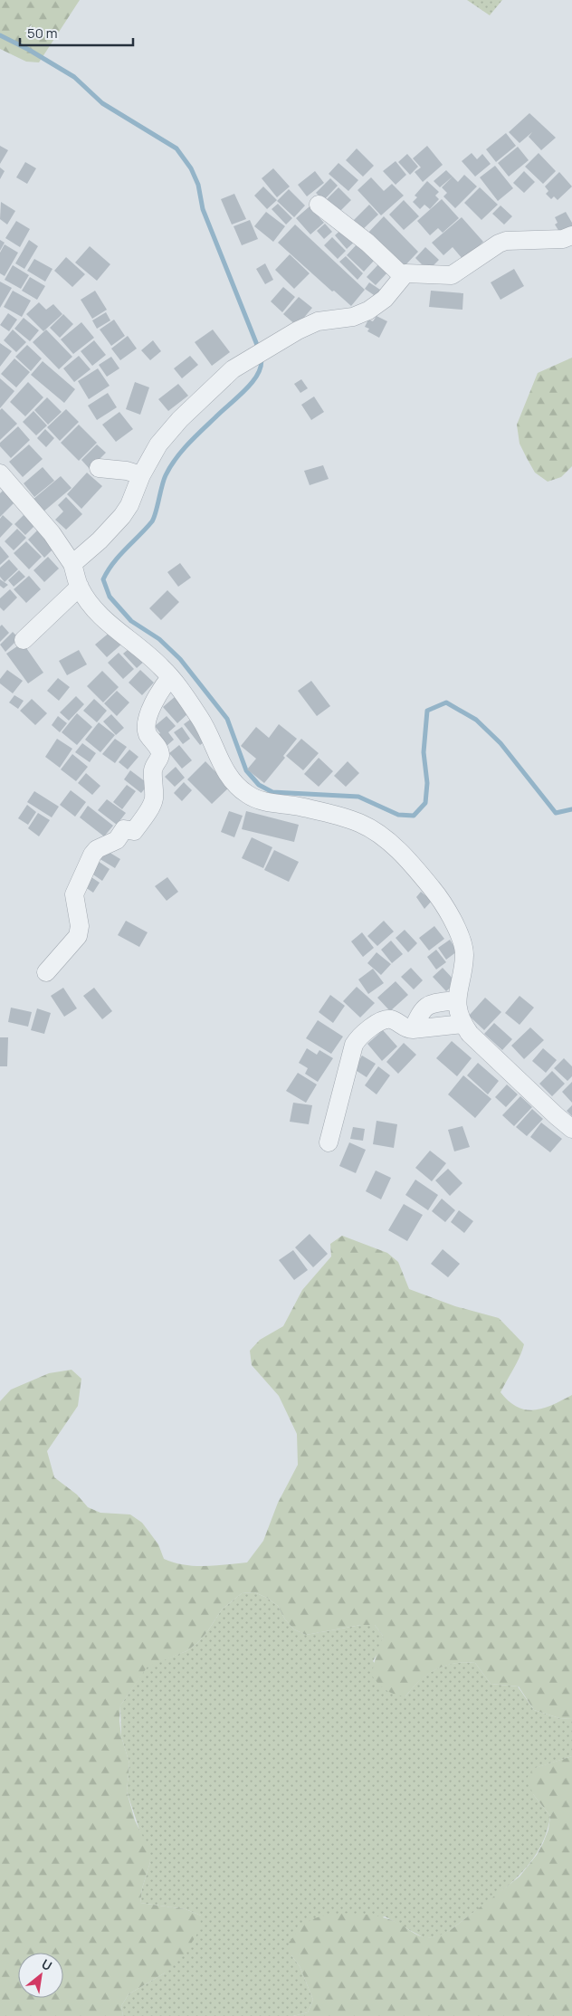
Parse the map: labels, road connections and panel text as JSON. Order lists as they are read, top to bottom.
{
  "scale_bar": "50 m",
  "north": "top right"
}
